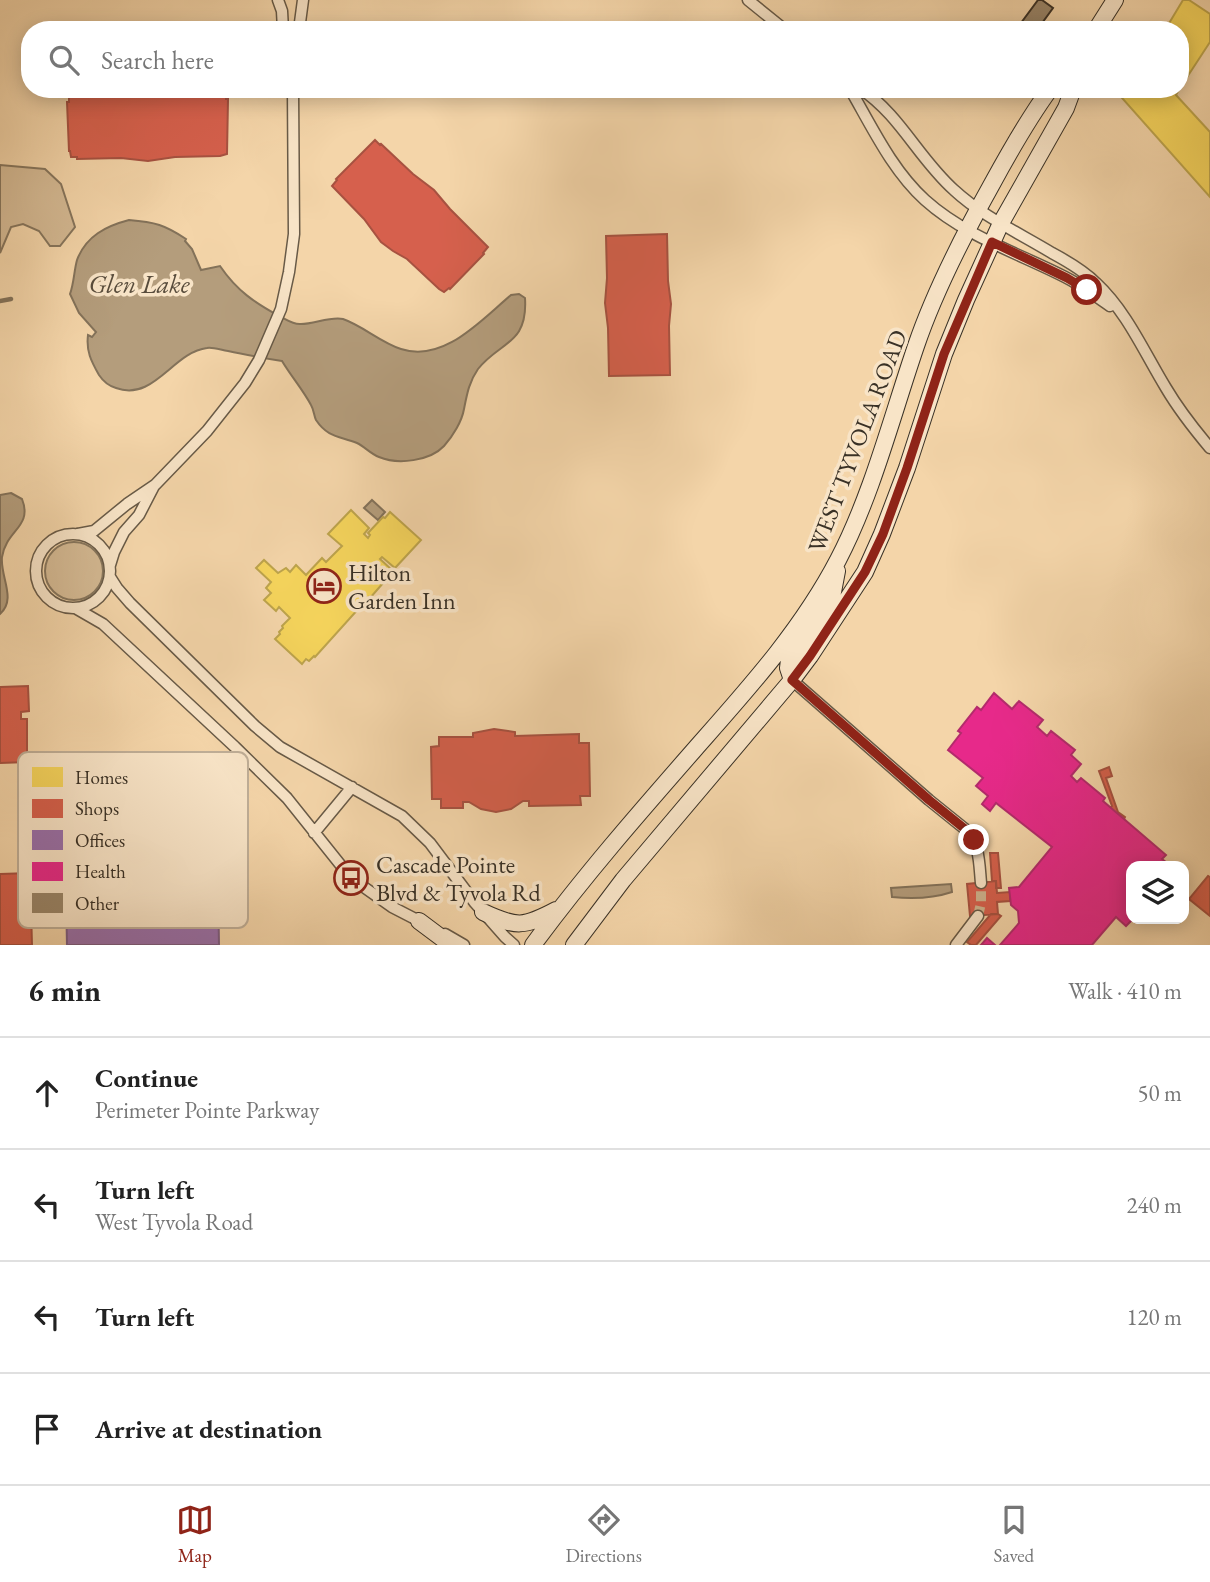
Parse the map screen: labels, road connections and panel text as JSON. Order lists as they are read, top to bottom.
{
  "streets": {
    "main road": ["WEST TYVOLA ROAD"]
  },
  "water": ["Glen Lake"],
  "places": {
    "hotel": ["Hilton Garden Inn"],
    "bus stop": ["Cascade Pointe Blvd & Tyvola Rd"]
  },
  "legend": [
    "Homes",
    "Shops",
    "Offices",
    "Health",
    "Other"
  ],
  "page": {
    "search": "Search here",
    "heading": ["6 min", "Walk · 410 m"],
    "list": [
      ["Continue", "Perimeter Pointe Parkway", "50 m"],
      ["Turn left", "West Tyvola Road", "240 m"],
      ["Turn left", "120 m"],
      "Arrive at destination"
    ],
    "nav": ["Map", "Directions", "Saved"]
  }
}
